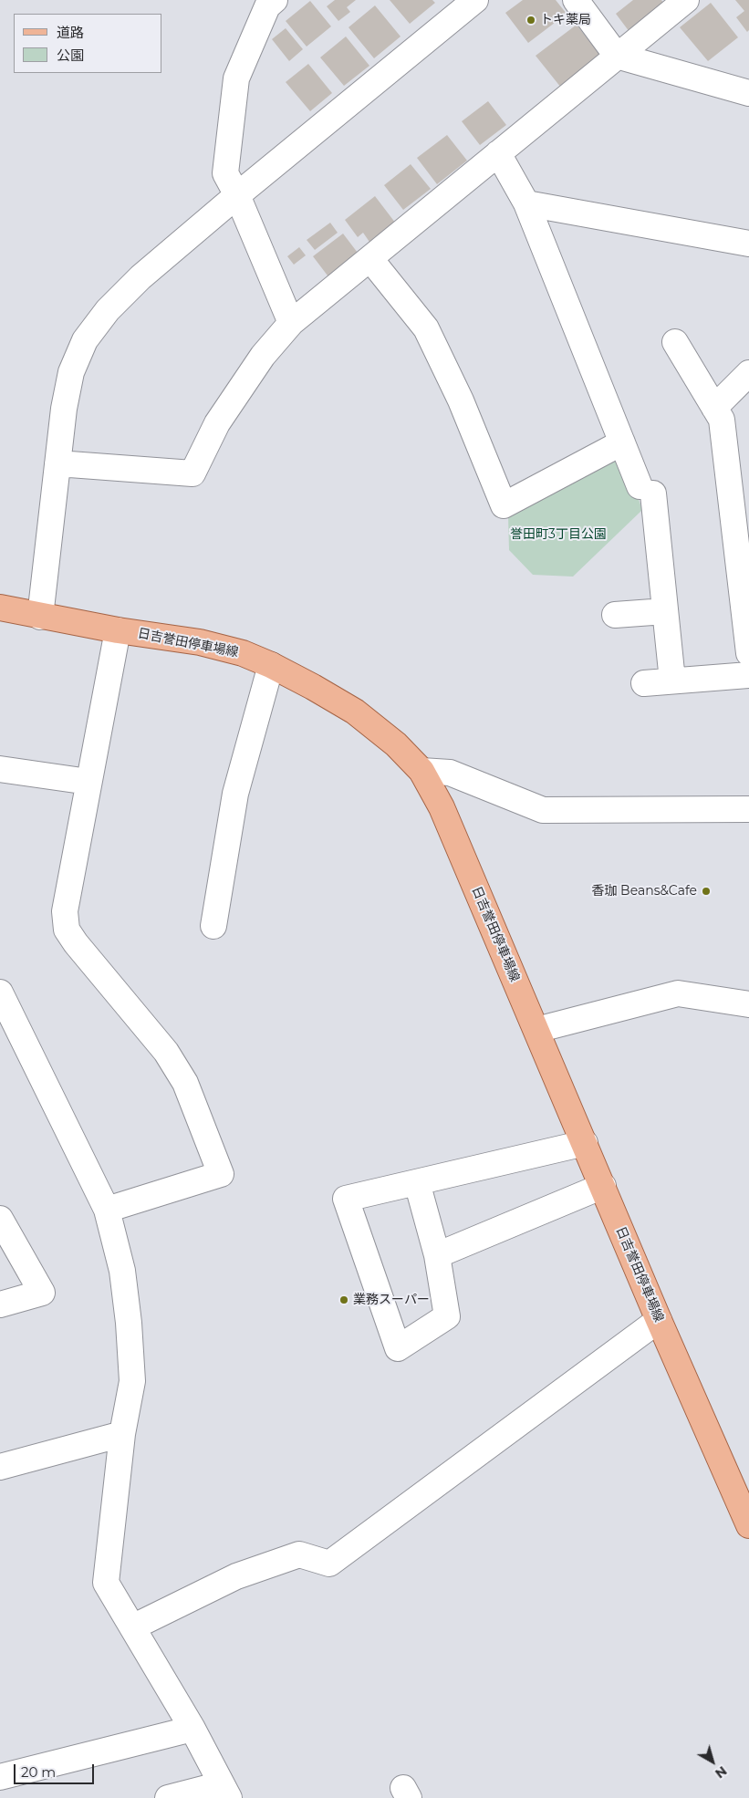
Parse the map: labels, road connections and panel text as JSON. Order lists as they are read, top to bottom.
{
  "streets": {
    "main road": ["日吉誉田停車場線"]
  },
  "parks": ["誉田町3丁目公園"],
  "places": ["トキ薬局", "香珈 Beans&Cafe", "業務スーパー"],
  "legend": ["道路", "公園"],
  "scale_bar": "20 m",
  "north": "bottom right"
}
